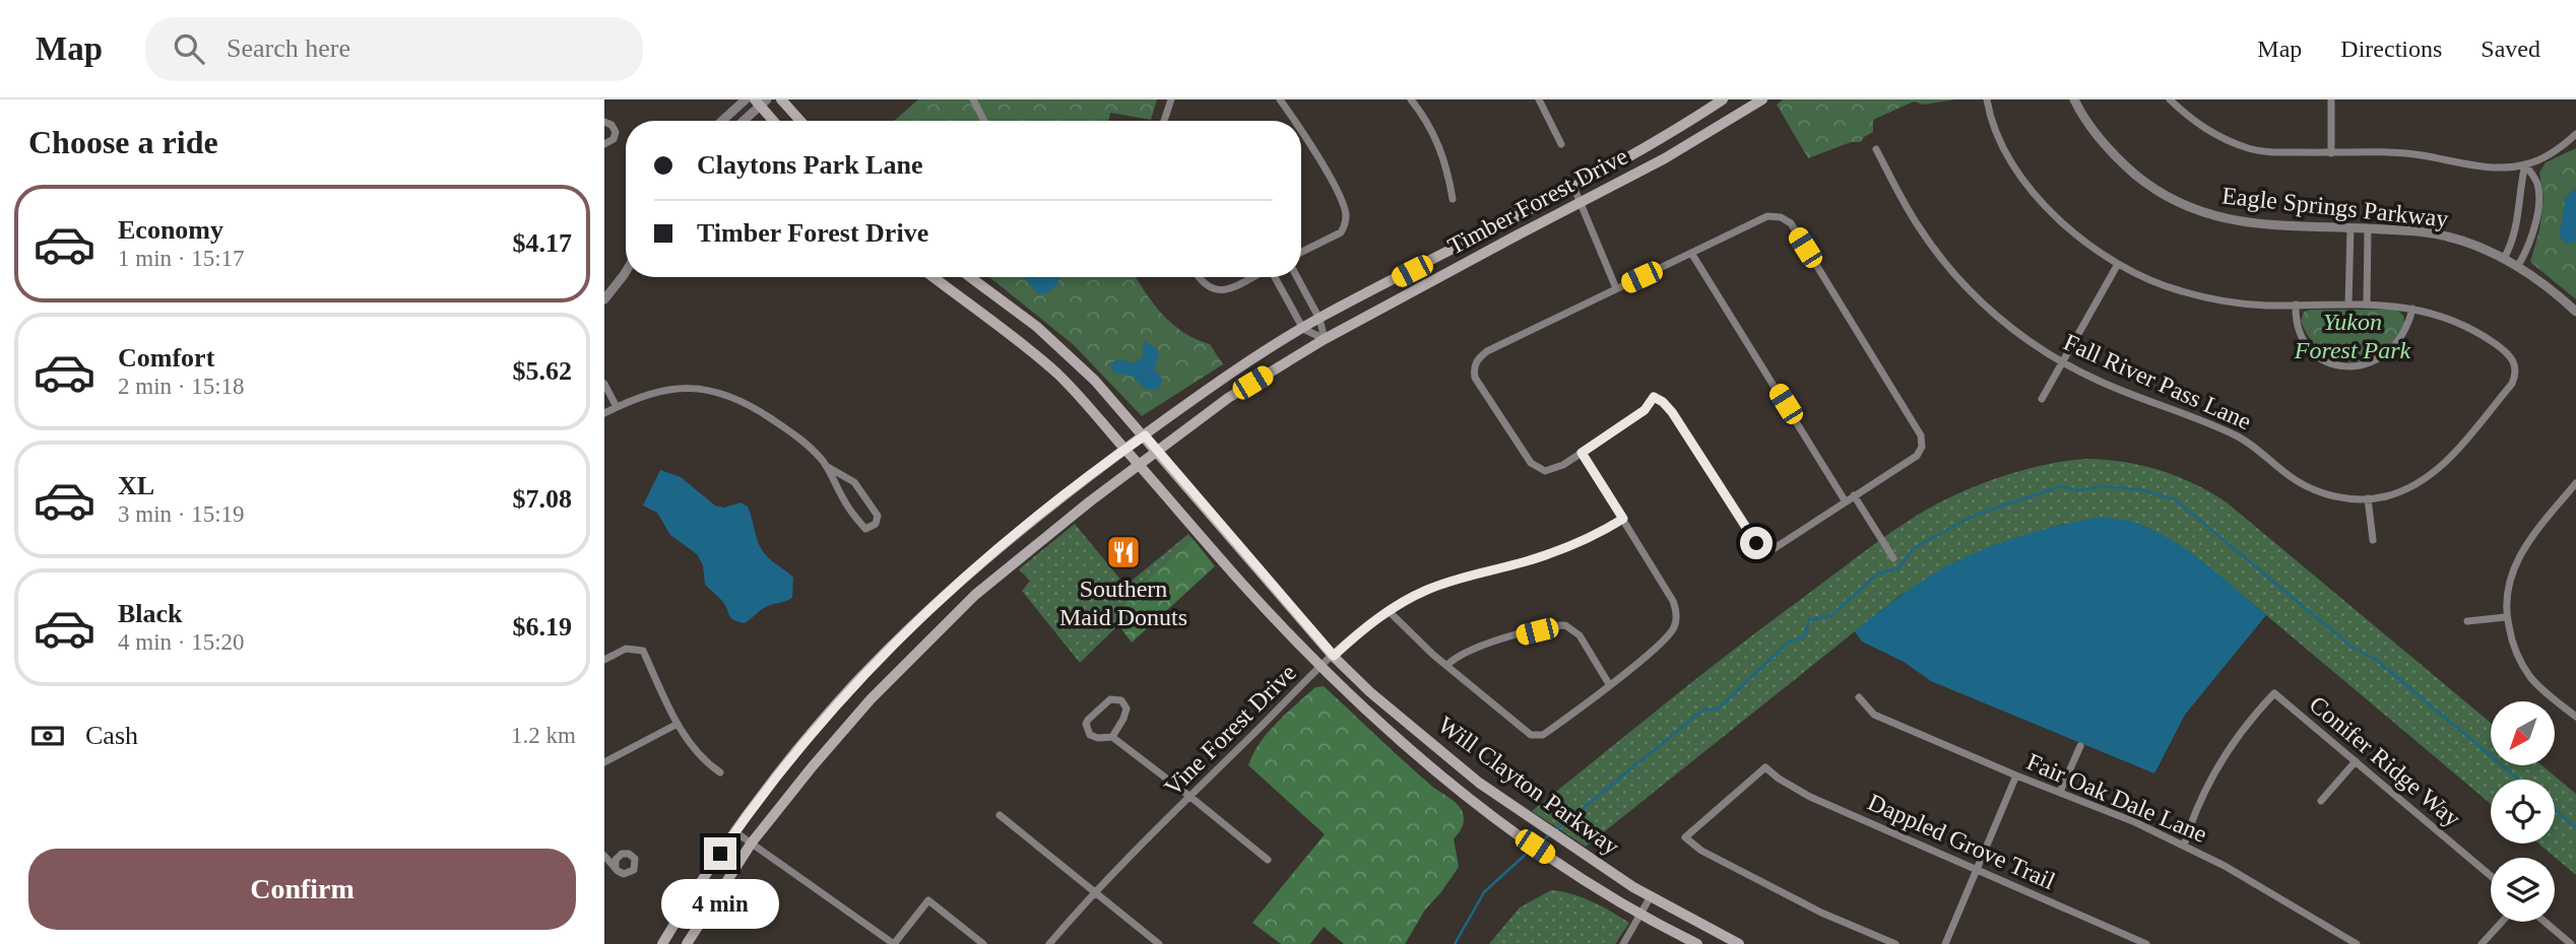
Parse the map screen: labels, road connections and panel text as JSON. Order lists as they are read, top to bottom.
{
  "streets": {
    "main road": ["Timber Forest Drive", "Will Clayton Parkway"],
    "street": [
      "Eagle Springs Parkway",
      "Fall River Pass Lane",
      "Vine Forest Drive",
      "Conifer Ridge Way",
      "Fair Oak Dale Lane",
      "Dappled Grove Trail"
    ]
  },
  "crossings": [
    ["Timber Forest Drive", "Will Clayton Parkway"],
    ["Vine Forest Drive", "Will Clayton Parkway"],
    ["Conifer Ridge Way", "Fair Oak Dale Lane"]
  ],
  "parks": ["Yukon Forest Park"],
  "places": {
    "restaurant": ["Southern Maid Donuts"]
  },
  "north": "bottom left",
  "page": {
    "header": "Map",
    "search": "Search here",
    "nav": ["Map", "Directions", "Saved"],
    "heading": "Choose a ride",
    "banner": ["Claytons Park Lane", "Timber Forest Drive"],
    "list": [
      {
        "name": "Economy",
        "note": "1 min · 15:17",
        "value": "$4.17"
      },
      {
        "name": "Comfort",
        "note": "2 min · 15:18",
        "value": "$5.62"
      },
      {
        "name": "XL",
        "note": "3 min · 15:19",
        "value": "$7.08"
      },
      {
        "name": "Black",
        "note": "4 min · 15:20",
        "value": "$6.19"
      }
    ],
    "pay": ["Cash", "1.2 km"],
    "buttons": "Confirm",
    "bubble": "4 min"
  }
}
